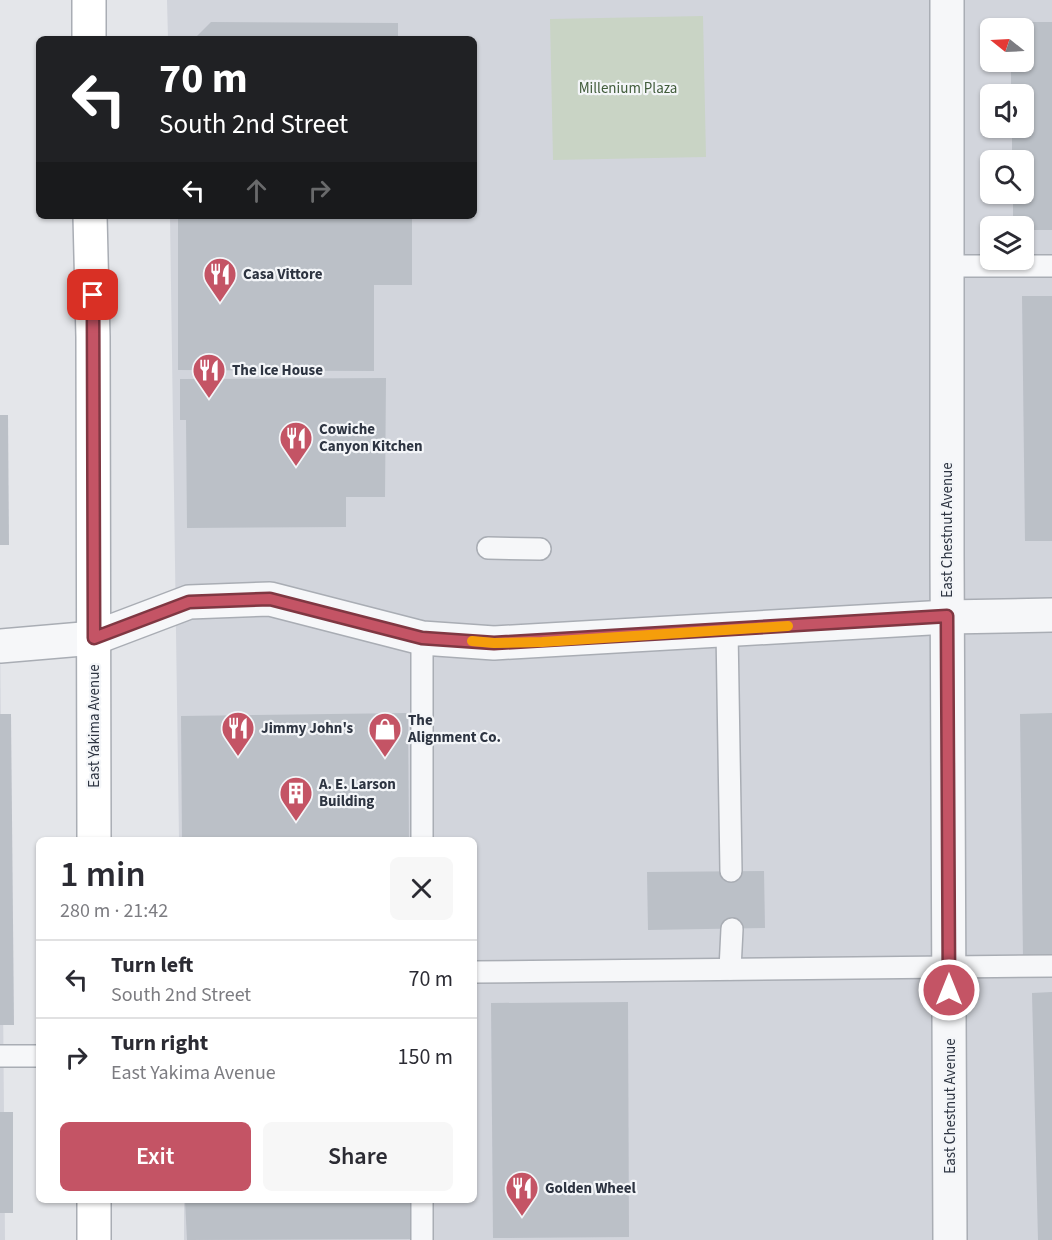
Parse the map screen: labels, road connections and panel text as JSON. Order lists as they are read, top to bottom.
{
  "streets": {
    "main road": ["East Yakima Avenue"],
    "street": ["East Chestnut Avenue"]
  },
  "parks": ["Millenium Plaza"],
  "places": {
    "restaurant": [
      "Casa Vittore",
      "The Ice House",
      "Cowiche Canyon Kitchen",
      "Jimmy John's",
      "Golden Wheel"
    ],
    "shop": ["The Alignment Co."],
    "building": ["A. E. Larson Building"]
  },
  "north": "left",
  "page": {
    "turn": ["70 m", "South 2nd Street"],
    "heading": ["1 min", "280 m · 21:42"],
    "list": [
      {
        "name": "Turn left",
        "note": "South 2nd Street",
        "value": "70 m"
      },
      {
        "name": "Turn right",
        "note": "East Yakima Avenue",
        "value": "150 m"
      }
    ],
    "buttons": ["Exit", "Share"]
  }
}
